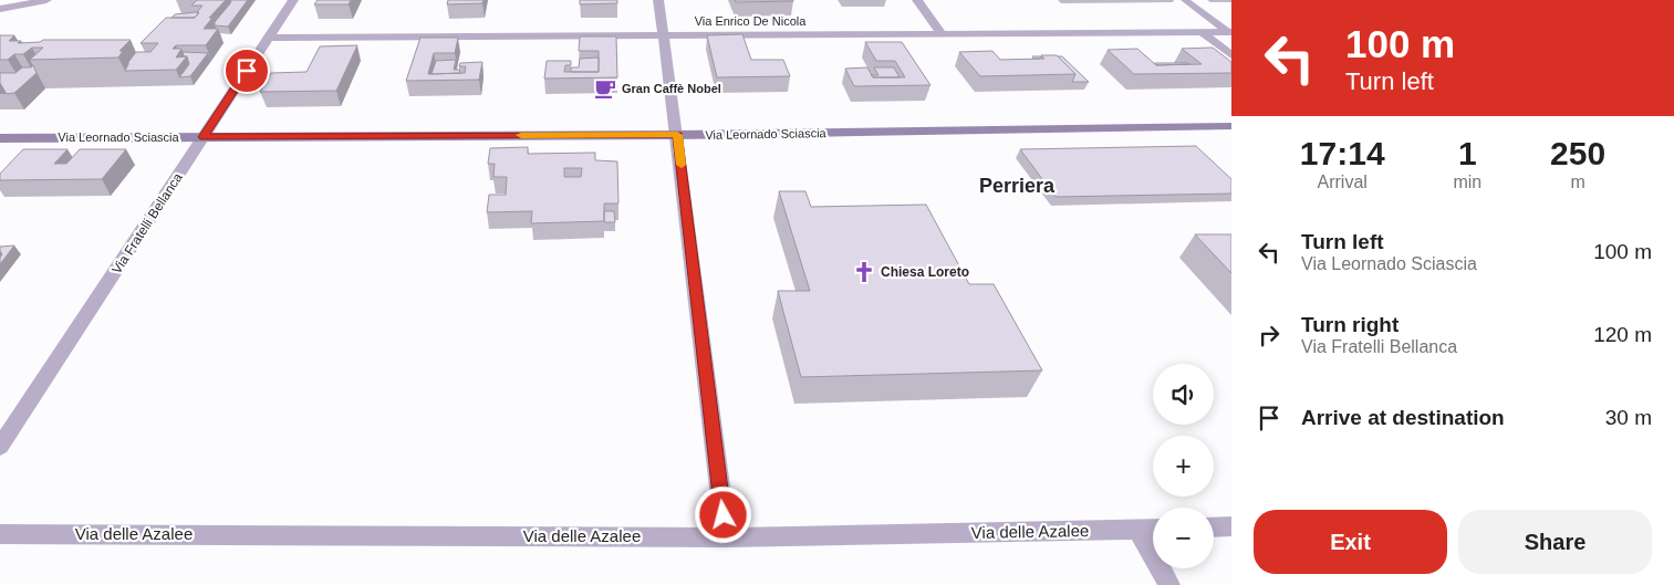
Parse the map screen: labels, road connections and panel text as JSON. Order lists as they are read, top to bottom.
{
  "streets": {
    "street": [
      "Via Enrico De Nicola",
      "Via Leornado Sciascia",
      "Via Fratelli Bellanca",
      "Via delle Azalee"
    ]
  },
  "crossings": [
    ["Via Enrico De Nicola", "Via Fratelli Bellanca"],
    ["Via Leornado Sciascia", "Via Fratelli Bellanca"]
  ],
  "districts": ["Perriera"],
  "places": {
    "cafe": ["Gran Caffè Nobel"],
    "church": ["Chiesa Loreto"]
  },
  "page": {
    "turn": ["100 m", "Turn left"],
    "eta": [
      "17:14",
      "Arrival",
      "1",
      "min",
      "250",
      "m"
    ],
    "list": [
      {
        "name": "Turn left",
        "note": "Via Leornado Sciascia",
        "value": "100 m"
      },
      {
        "name": "Turn right",
        "note": "Via Fratelli Bellanca",
        "value": "120 m"
      },
      {
        "name": "Arrive at destination",
        "value": "30 m"
      }
    ],
    "map_buttons": ["+", "−"],
    "buttons": ["Exit", "Share"]
  }
}
